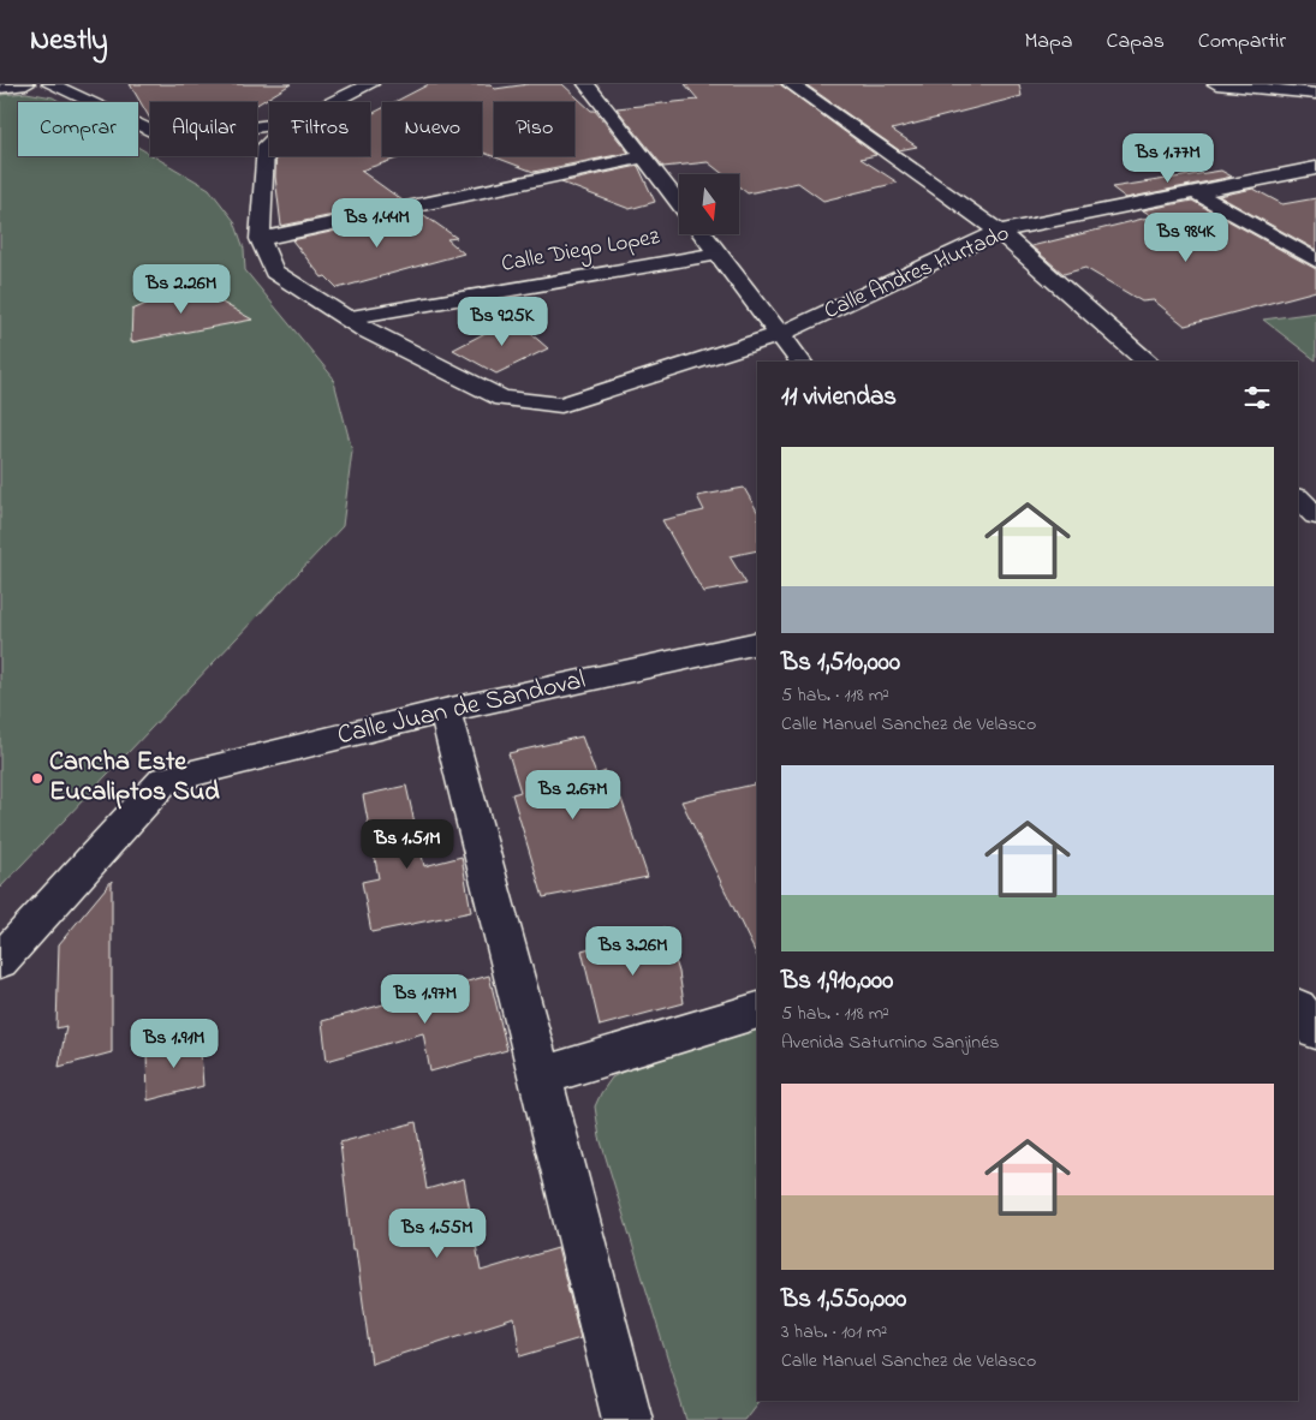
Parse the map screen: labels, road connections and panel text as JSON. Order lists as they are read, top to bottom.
{
  "streets": {
    "street": ["Calle Diego Lopez", "Calle Andres Hurtado", "Calle Juan de Sandoval"]
  },
  "crossings": [
    ["Calle Diego Lopez", "Calle Andres Hurtado"]
  ],
  "places": ["Cancha Este Eucaliptos Sud"],
  "north": "bottom",
  "page": {
    "header": "Nestly",
    "nav": ["Mapa", "Capas", "Compartir"],
    "chip": [
      "Comprar",
      "Alquilar",
      "Filtros",
      "Nuevo",
      "Piso"
    ],
    "price": [
      "Bs 1.77M",
      "Bs 1.44M",
      "Bs 984K",
      "Bs 2.26M",
      "Bs 925K",
      "Bs 2.67M",
      "Bs 1.51M",
      "Bs 3.26M",
      "Bs 1.97M",
      "Bs 1.91M",
      "Bs 1.55M"
    ],
    "heading": "11 viviendas",
    "list": [
      {
        "name": "Bs 1,510,000",
        "note": "5 hab. · 118 m² · Calle Manuel Sanchez de Velasco"
      },
      {
        "name": "Bs 1,910,000",
        "note": "5 hab. · 118 m² · Avenida Saturnino Sanjinés"
      },
      {
        "name": "Bs 1,550,000",
        "note": "3 hab. · 101 m² · Calle Manuel Sanchez de Velasco"
      }
    ]
  }
}
